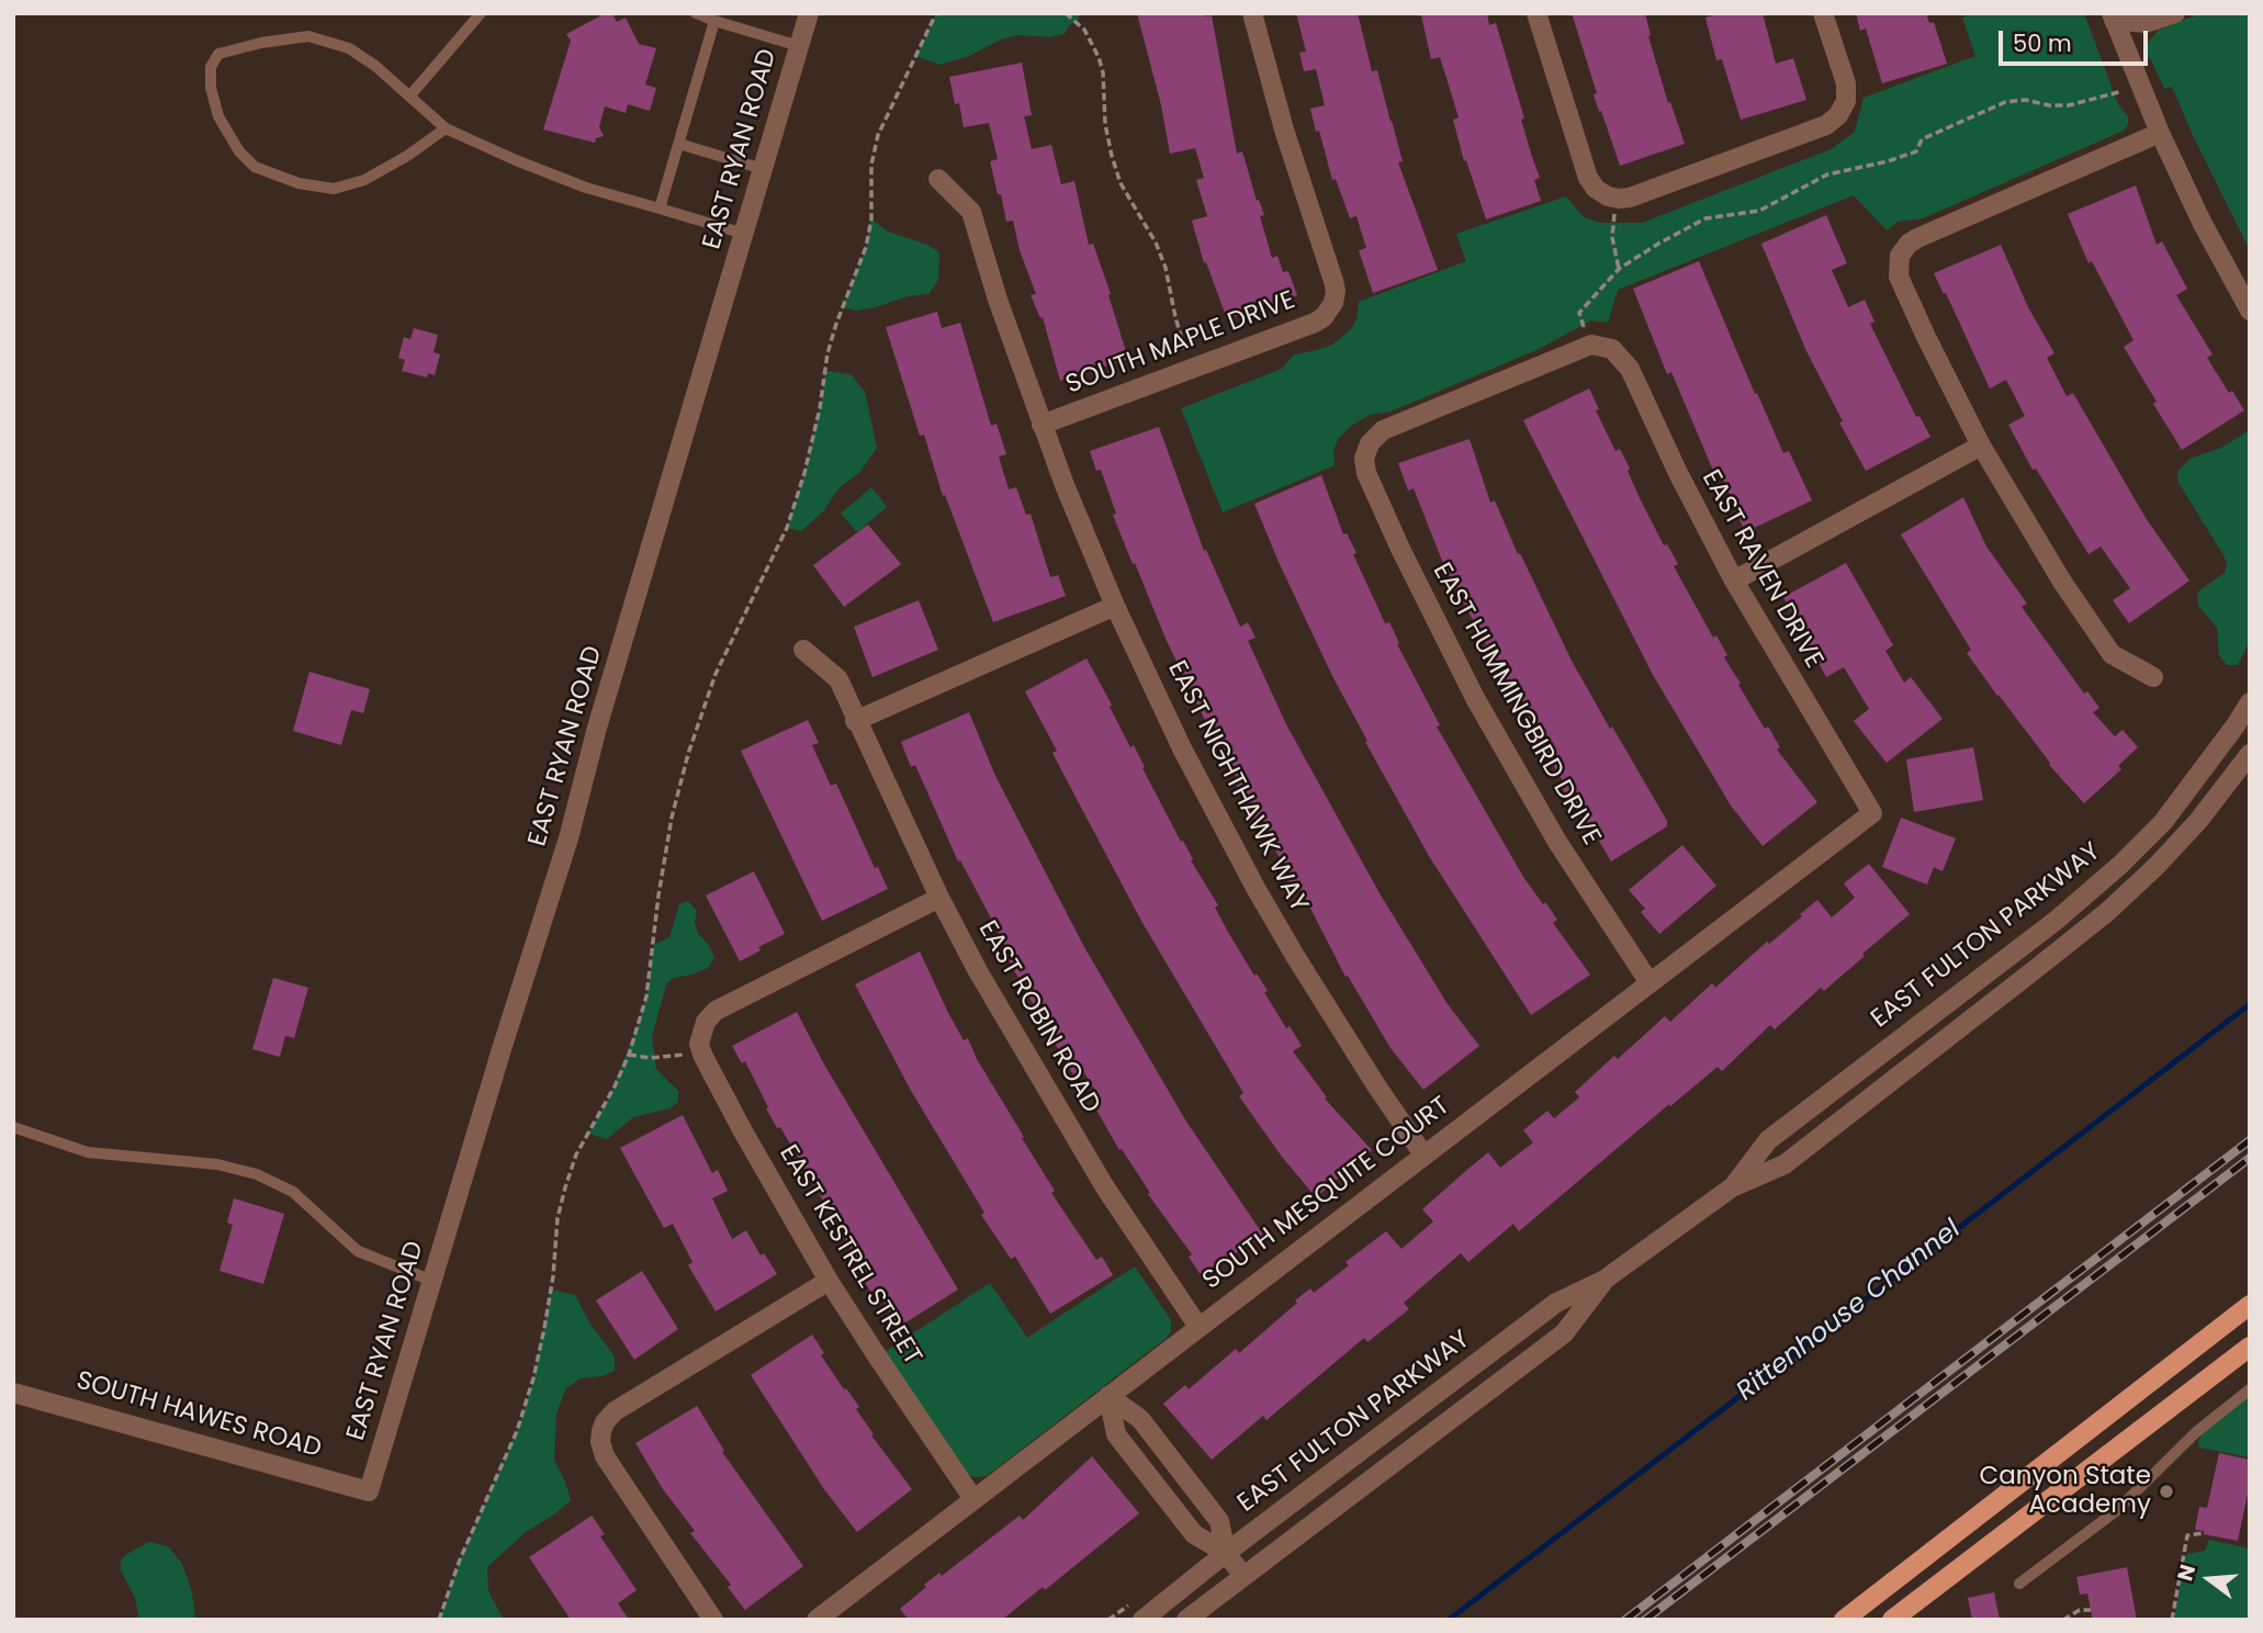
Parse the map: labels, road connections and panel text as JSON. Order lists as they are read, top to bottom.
{
  "streets": {
    "street": [
      "EAST RYAN ROAD",
      "SOUTH MAPLE DRIVE",
      "EAST RAVEN DRIVE",
      "EAST HUMMINGBIRD DRIVE",
      "EAST NIGHTHAWK WAY",
      "EAST FULTON PARKWAY",
      "EAST ROBIN ROAD",
      "SOUTH MESQUITE COURT",
      "EAST KESTREL STREET",
      "SOUTH HAWES ROAD"
    ]
  },
  "crossings": [
    ["EAST RYAN ROAD", "SOUTH HAWES ROAD"],
    ["SOUTH MAPLE DRIVE", "EAST NIGHTHAWK WAY"],
    ["EAST RAVEN DRIVE", "EAST HUMMINGBIRD DRIVE"],
    ["EAST RAVEN DRIVE", "SOUTH MESQUITE COURT"],
    ["EAST HUMMINGBIRD DRIVE", "SOUTH MESQUITE COURT"],
    ["EAST NIGHTHAWK WAY", "SOUTH MESQUITE COURT"],
    ["EAST ROBIN ROAD", "SOUTH MESQUITE COURT"],
    ["EAST ROBIN ROAD", "EAST KESTREL STREET"],
    ["SOUTH MESQUITE COURT", "EAST KESTREL STREET"]
  ],
  "water": ["Rittenhouse Channel"],
  "places": ["Canyon State Academy"],
  "scale_bar": "50 m",
  "north": "left"
}
